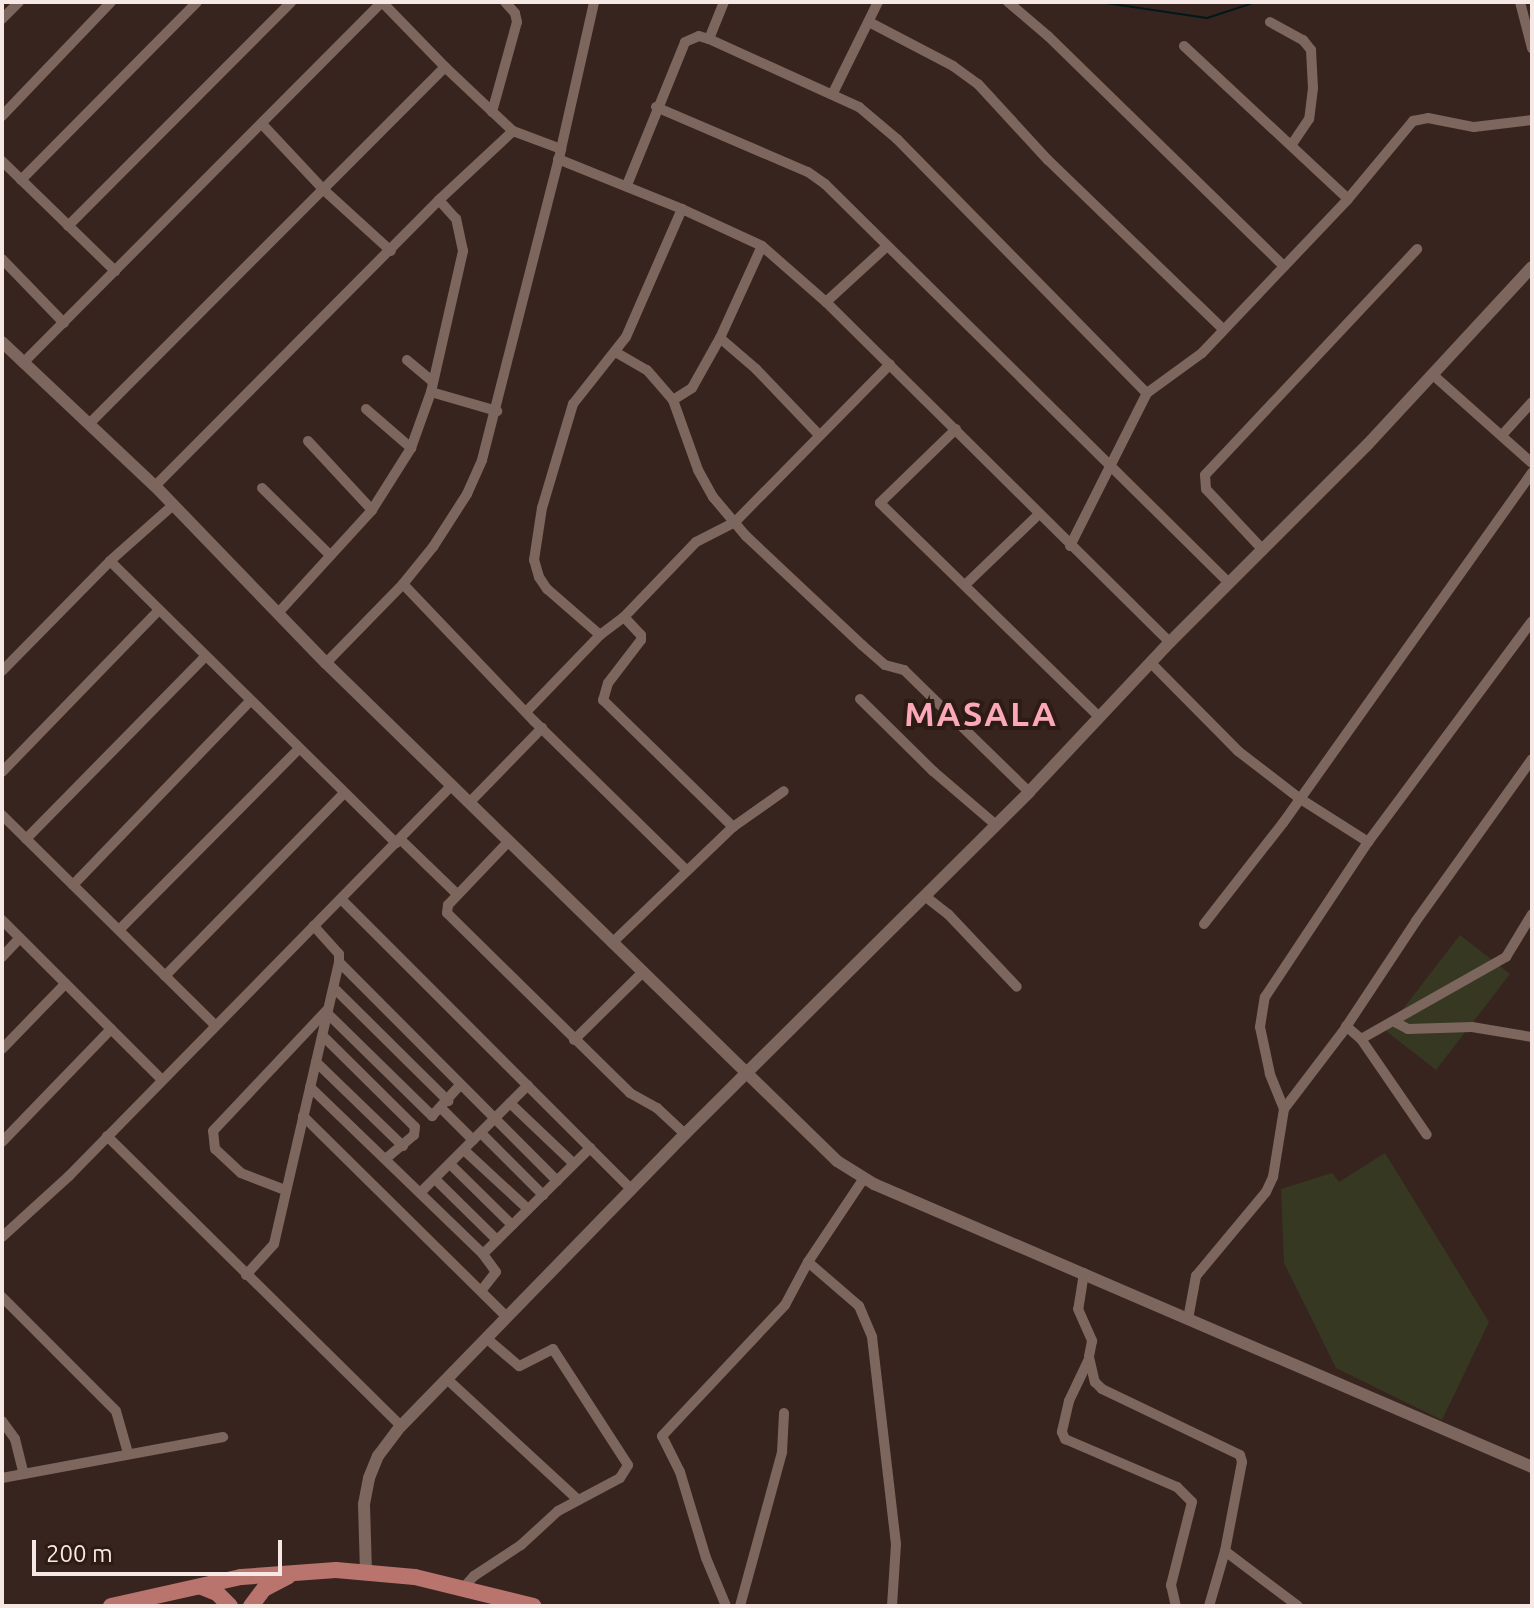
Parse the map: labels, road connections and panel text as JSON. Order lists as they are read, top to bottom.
{
  "districts": ["MASALA"],
  "scale_bar": "200 m"
}
